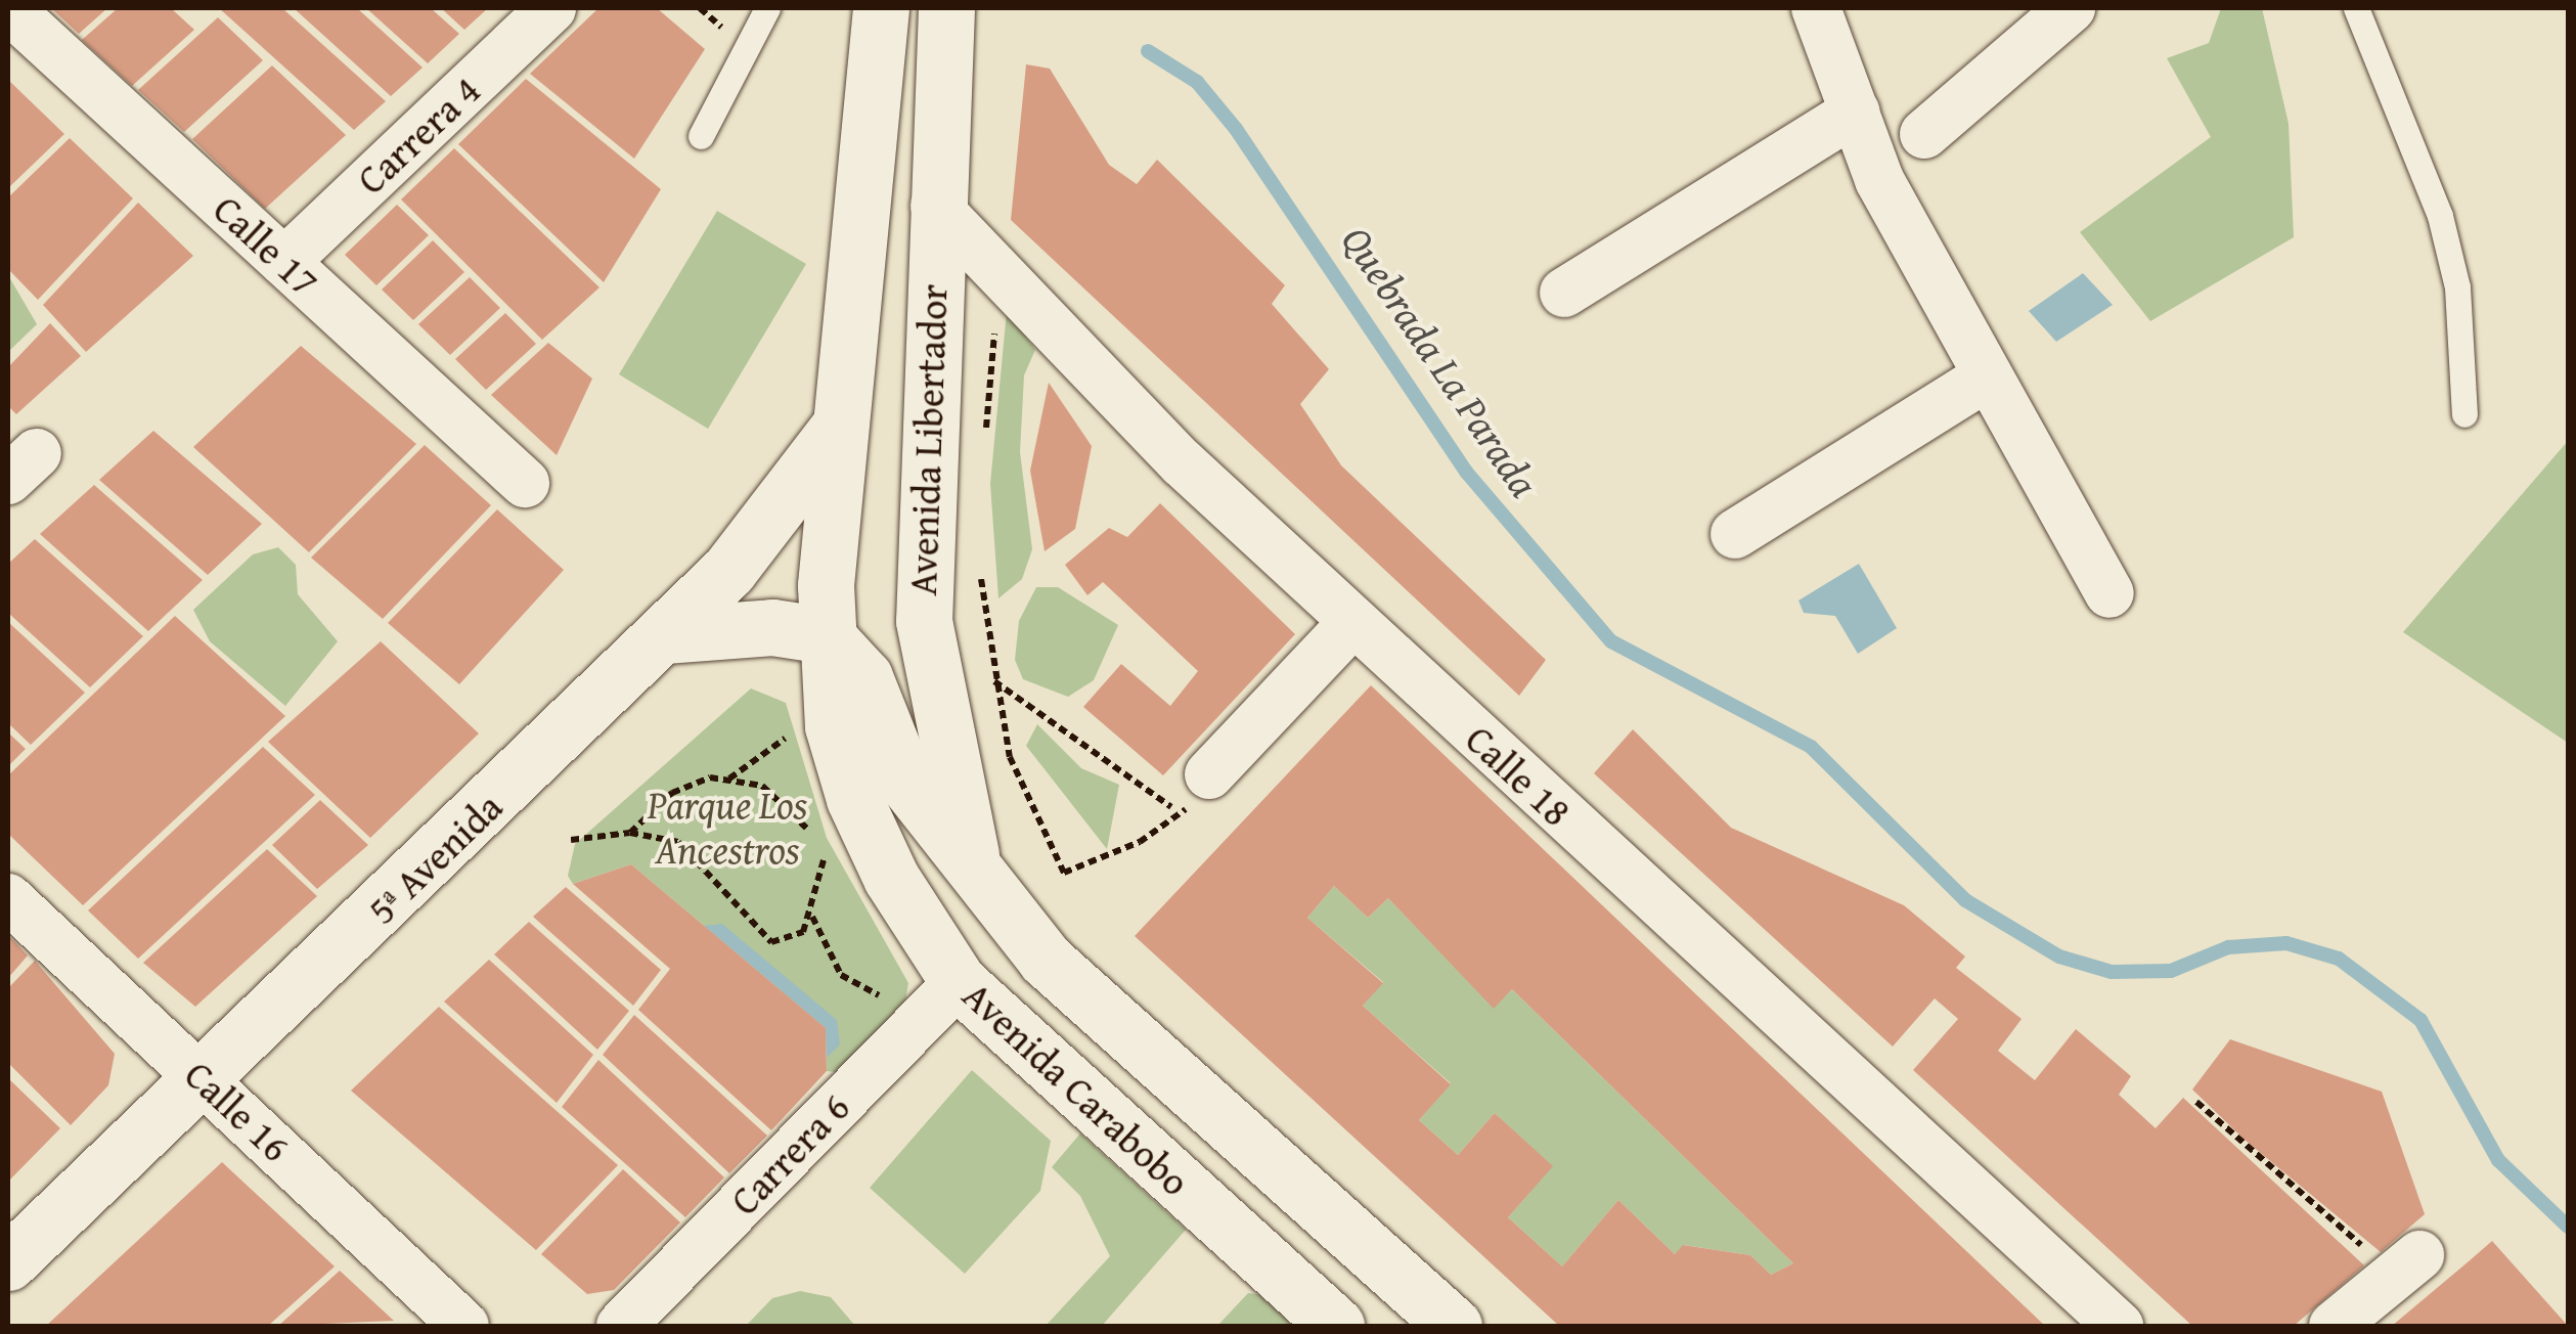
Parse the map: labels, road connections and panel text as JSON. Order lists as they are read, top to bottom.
{
  "streets": {
    "main road": ["Avenida Libertador", "5ª Avenida", "Avenida Carabobo"],
    "street": [
      "Carrera 4",
      "Calle 17",
      "Calle 18",
      "Calle 16",
      "Carrera 6"
    ]
  },
  "crossings": [
    ["Carrera 4", "Calle 17"],
    ["Avenida Libertador", "Calle 18"],
    ["Avenida Libertador", "5ª Avenida"],
    ["Avenida Libertador", "Avenida Carabobo"],
    ["5ª Avenida", "Calle 16"],
    ["Avenida Carabobo", "Carrera 6"]
  ],
  "water": ["Quebrada La Parada"],
  "parks": ["Parque Los Ancestros"]
}
